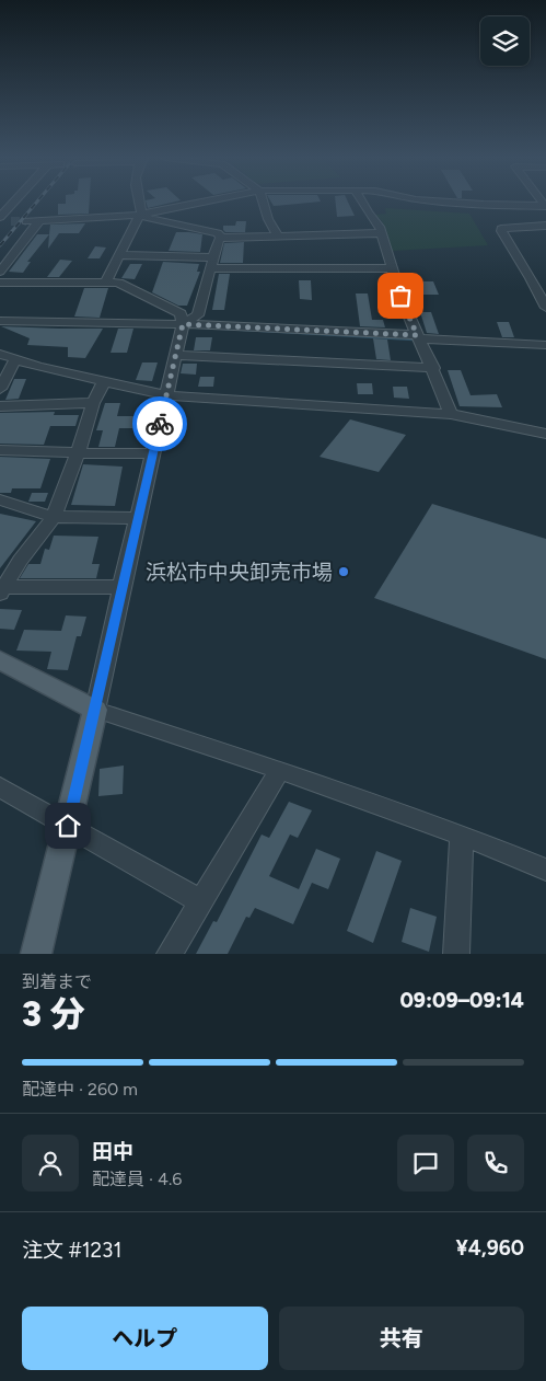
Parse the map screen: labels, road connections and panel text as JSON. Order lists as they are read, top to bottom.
{
  "places": ["浜松市中央卸売市場"],
  "page": {
    "heading": ["3 分", "到着まで", "09:09–09:14"],
    "panel": [
      "田中",
      "配達員 · 4.6",
      "注文 #1231",
      "¥4,960"
    ],
    "bar": "配達中 · 260 m",
    "buttons": ["ヘルプ", "共有"]
  }
}
